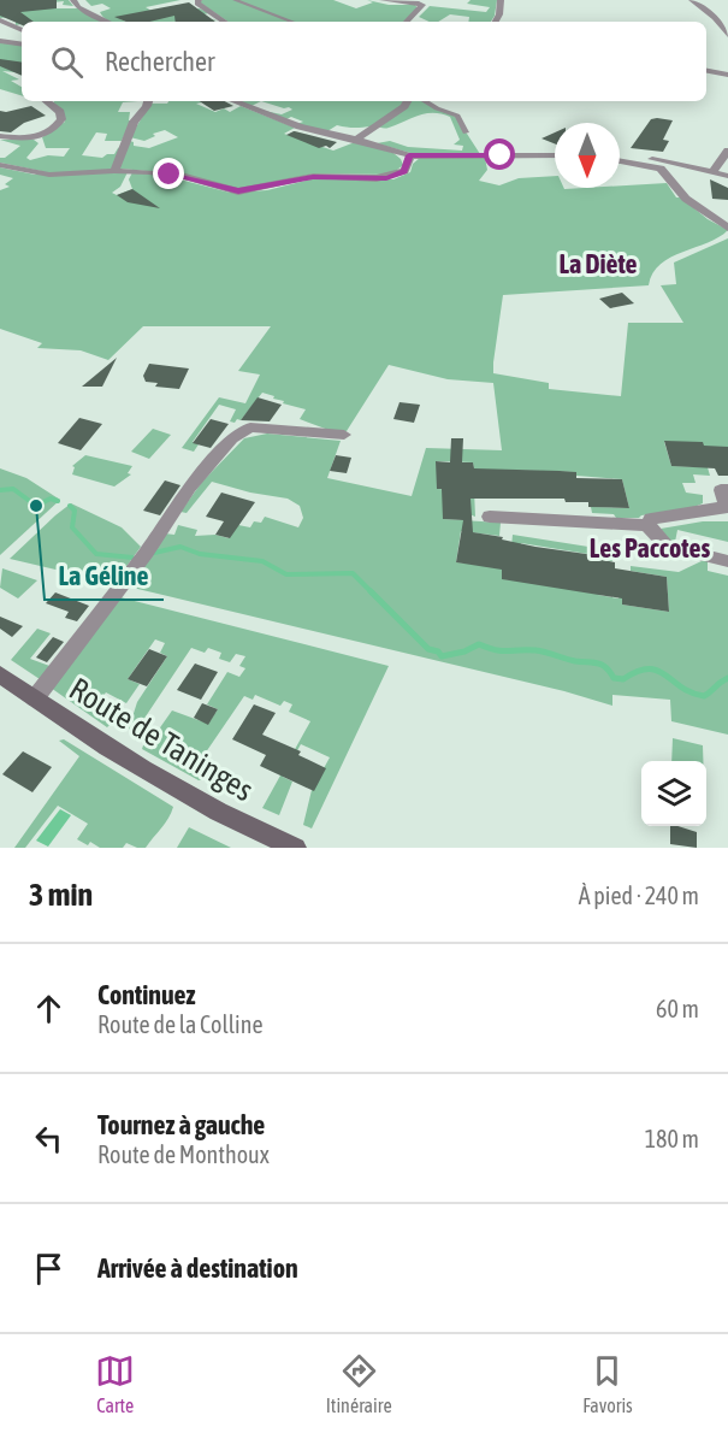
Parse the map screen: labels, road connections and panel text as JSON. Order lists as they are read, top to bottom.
{
  "streets": {
    "main road": ["Route de Taninges"]
  },
  "districts": ["La Diète", "Les Paccotes"],
  "places": ["La Géline"],
  "north": "bottom",
  "page": {
    "search": "Rechercher",
    "heading": ["3 min", "À pied · 240 m"],
    "list": [
      ["Continuez", "Route de la Colline", "60 m"],
      ["Tournez à gauche", "Route de Monthoux", "180 m"],
      "Arrivée à destination"
    ],
    "nav": ["Carte", "Itinéraire", "Favoris"]
  }
}
